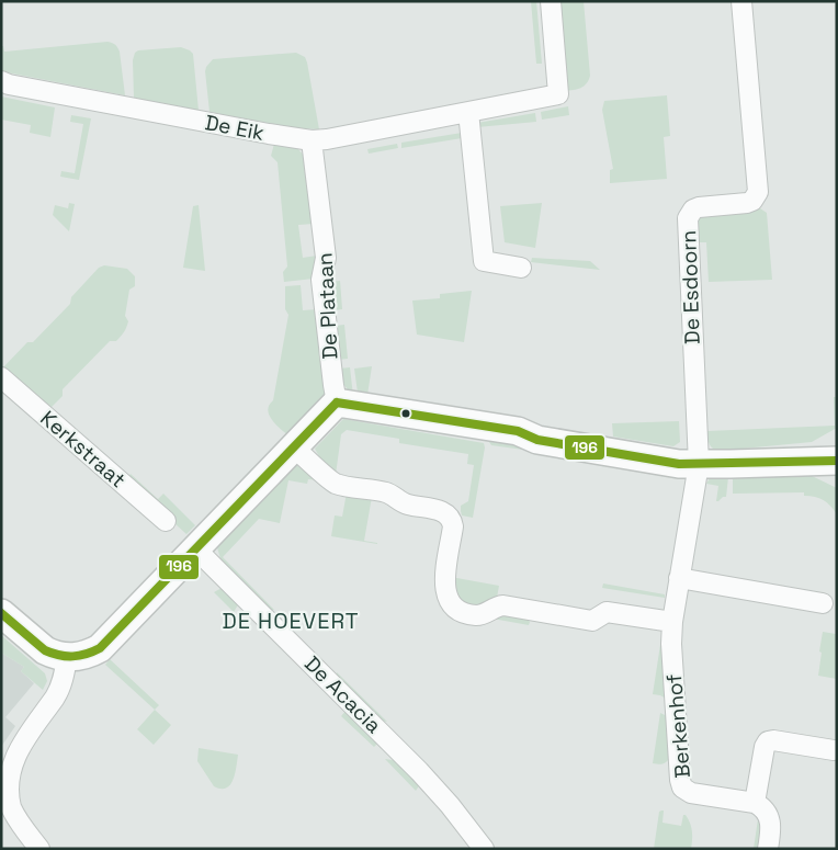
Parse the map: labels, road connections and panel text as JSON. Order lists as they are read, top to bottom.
{
  "streets": {
    "street": [
      "De Eik",
      "De Esdoorn",
      "De Plataan",
      "Kerkstraat",
      "De Acacia",
      "Berkenhof"
    ]
  },
  "crossings": [
    ["De Eik", "De Plataan"],
    ["De Esdoorn", "Berkenhof"]
  ],
  "districts": ["DE HOEVERT"],
  "lines": ["transit line 196"]
}
